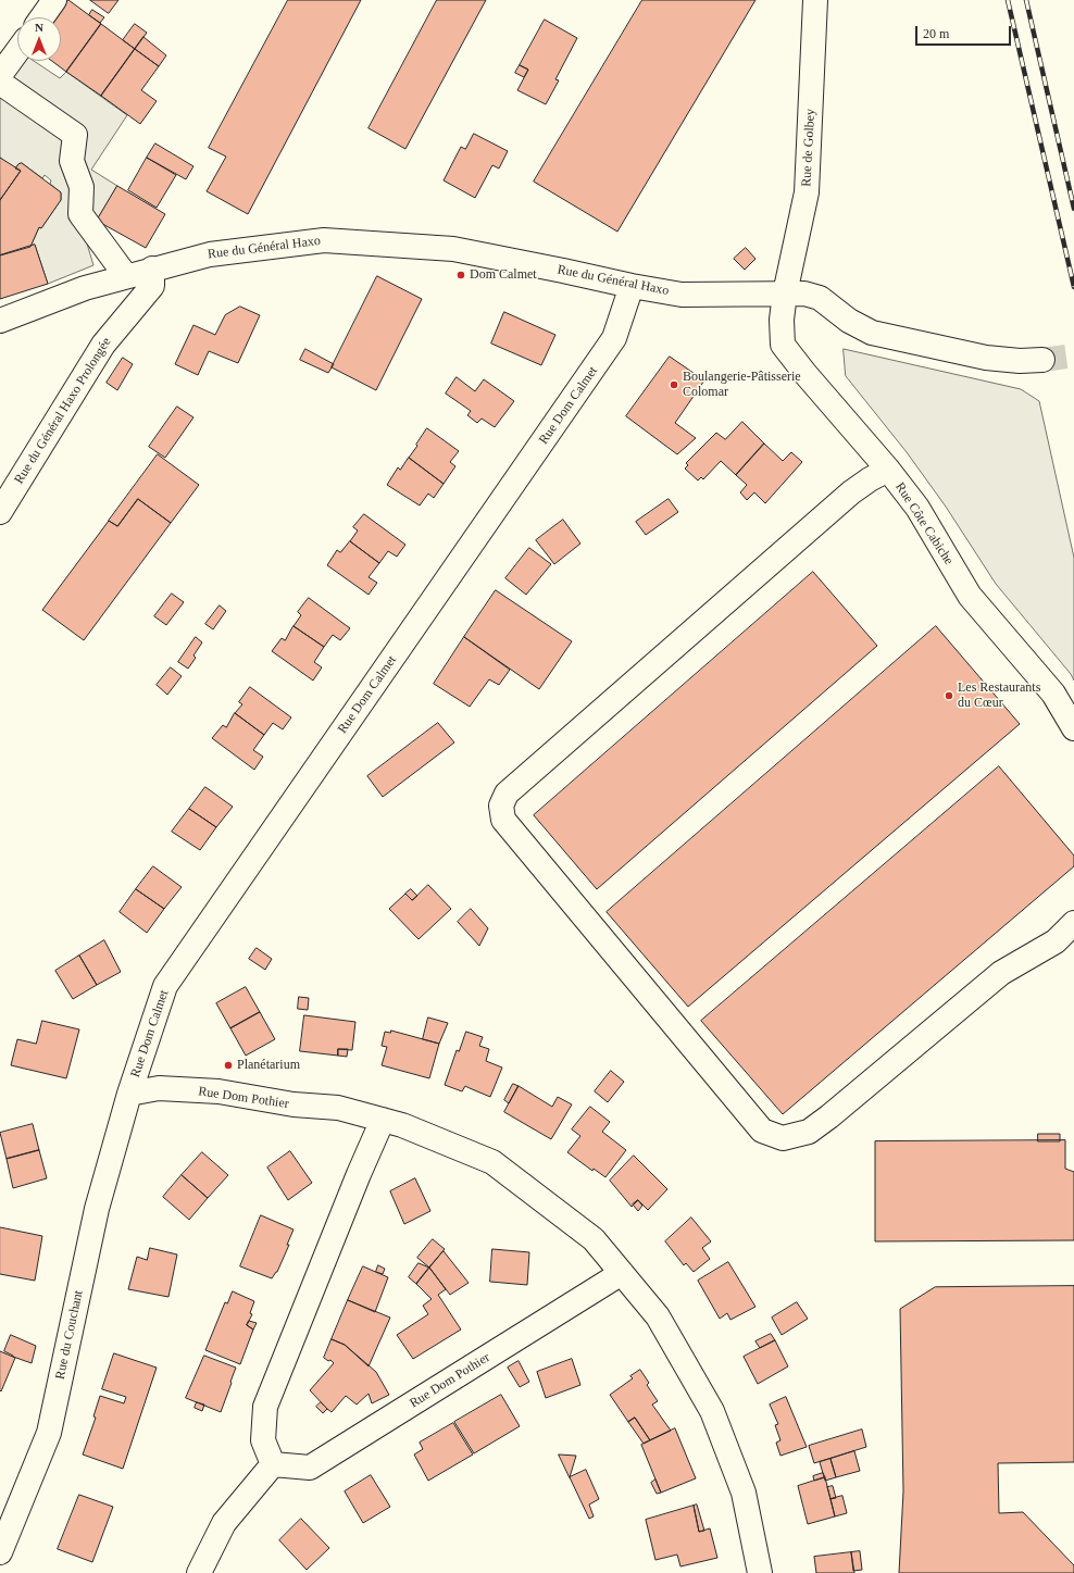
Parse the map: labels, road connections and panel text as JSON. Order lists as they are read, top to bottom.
{
  "streets": {
    "street": [
      "Rue de Golbey",
      "Rue du Général Haxo",
      "Rue Dom Calmet",
      "Rue du Général Haxo Prolongée",
      "Rue Côte Cabiche",
      "Rue Dom Pothier",
      "Rue du Couchant"
    ]
  },
  "crossings": [
    ["Rue de Golbey", "Rue du Général Haxo"],
    ["Rue de Golbey", "Rue Côte Cabiche"],
    ["Rue du Général Haxo", "Rue Dom Calmet"],
    ["Rue du Général Haxo", "Rue du Général Haxo Prolongée"],
    ["Rue du Général Haxo", "Rue Côte Cabiche"],
    ["Rue Dom Calmet", "Rue Dom Pothier"],
    ["Rue Dom Calmet", "Rue du Couchant"],
    ["Rue Dom Pothier", "Rue du Couchant"]
  ],
  "places": [
    "Dom Calmet",
    "Boulangerie-Pâtisserie Colomar",
    "Les Restaurants du Cœur",
    "Planétarium"
  ],
  "scale_bar": "20 m",
  "north": "top"
}
